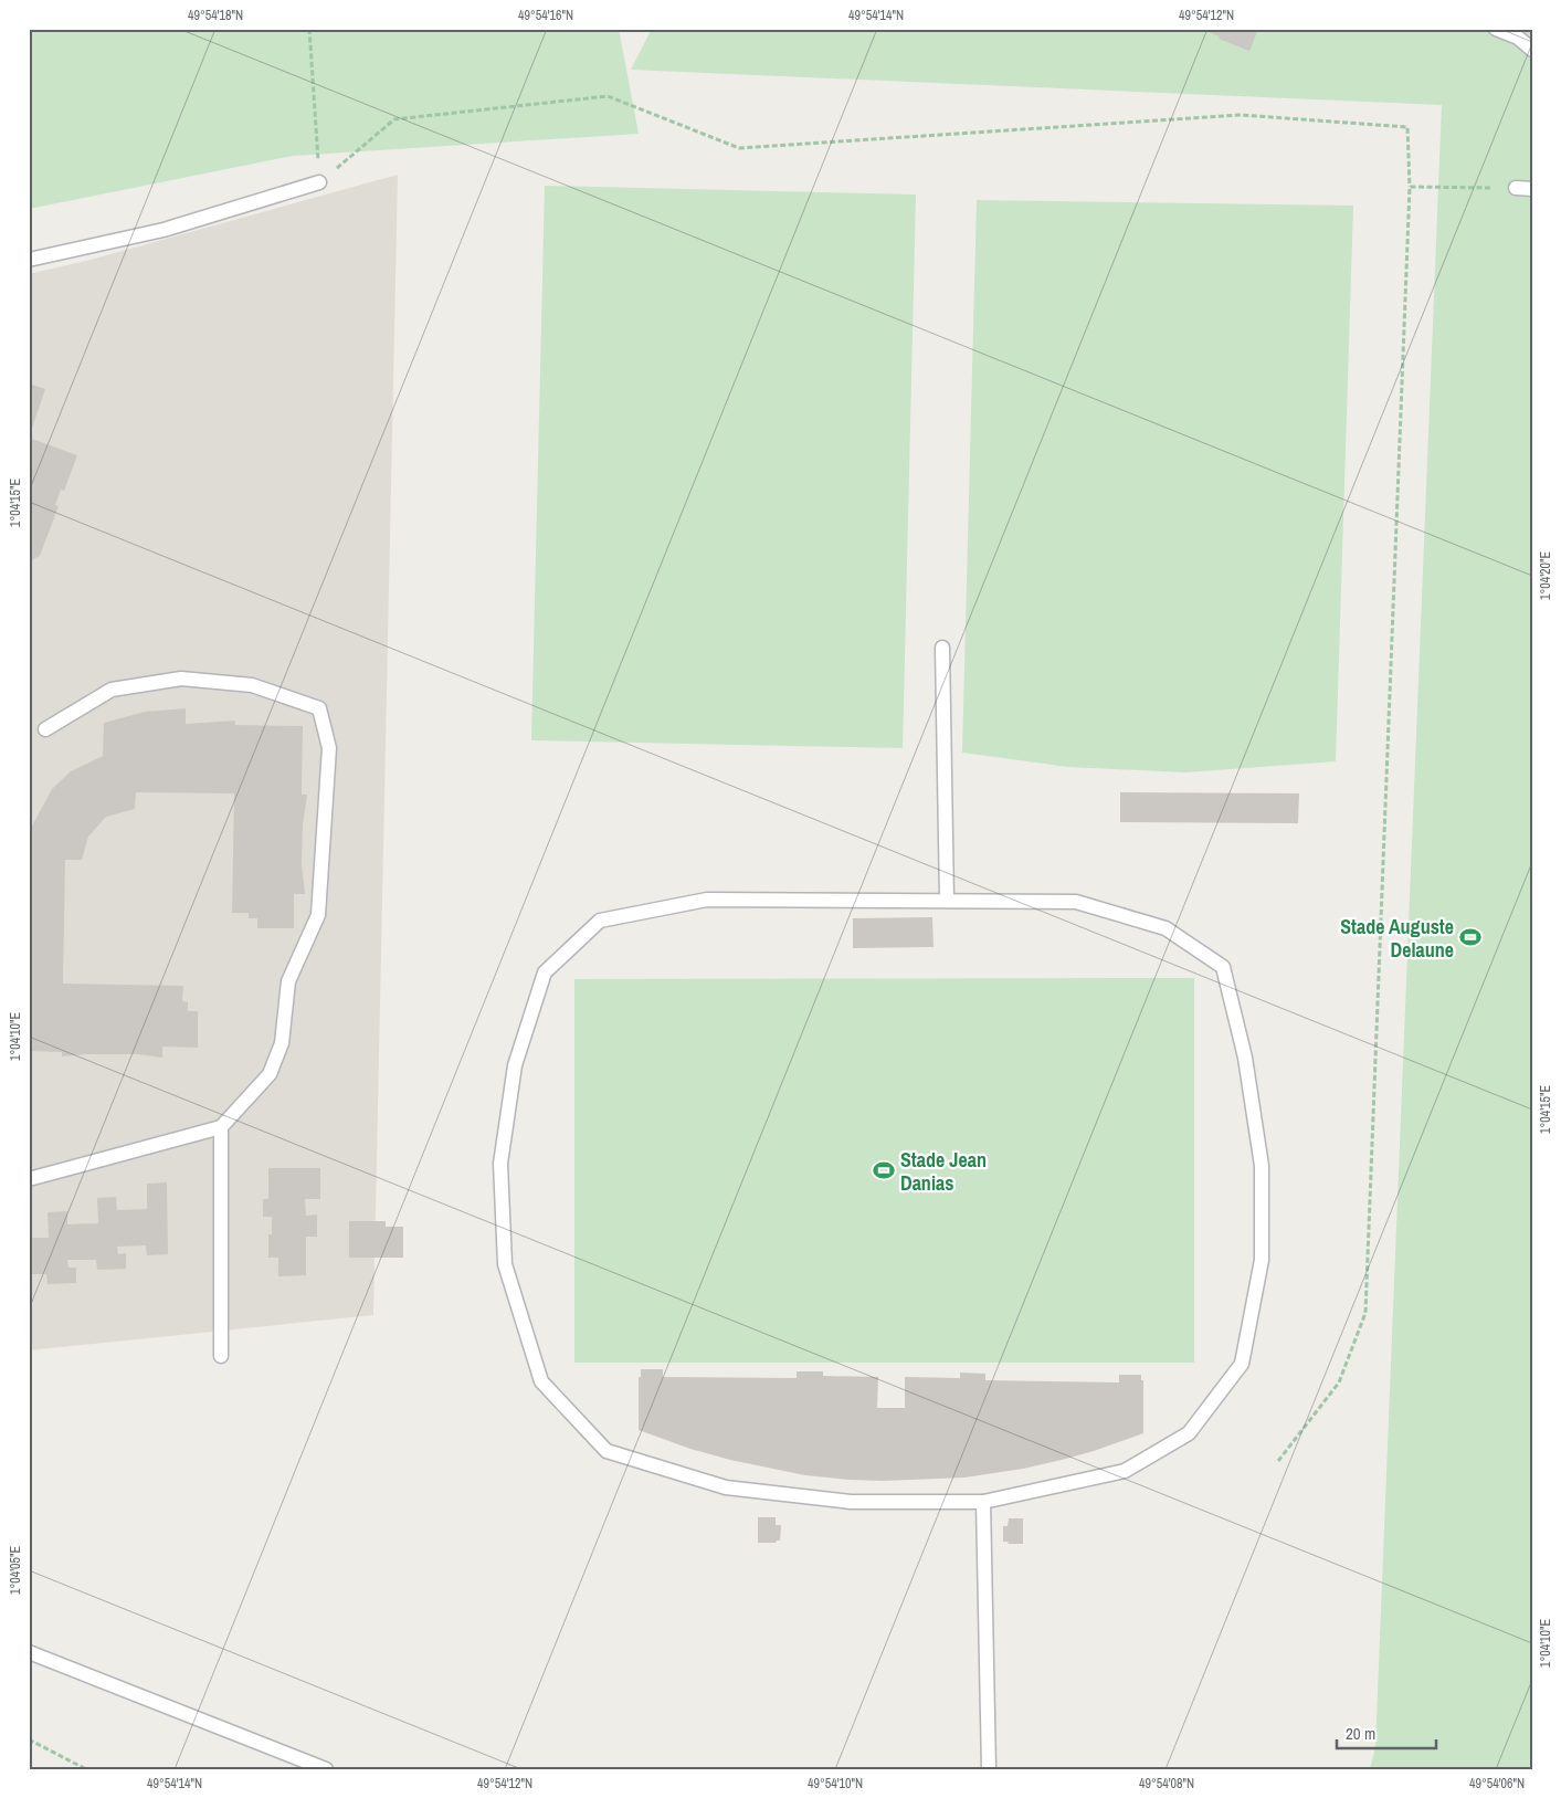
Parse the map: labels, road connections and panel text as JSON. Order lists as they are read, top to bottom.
{
  "places": {
    "sports": ["Stade Auguste Delaune", "Stade Jean Danias"]
  },
  "scale_bar": "20 m",
  "coordinates": [
    "49°54'18\"N",
    "49°54'16\"N",
    "49°54'14\"N",
    "49°54'12\"N",
    "1°04'15\"E",
    "1°04'20\"E",
    "1°04'10\"E",
    "1°04'05\"E",
    "49°54'10\"N",
    "49°54'08\"N",
    "49°54'06\"N"
  ]
}
